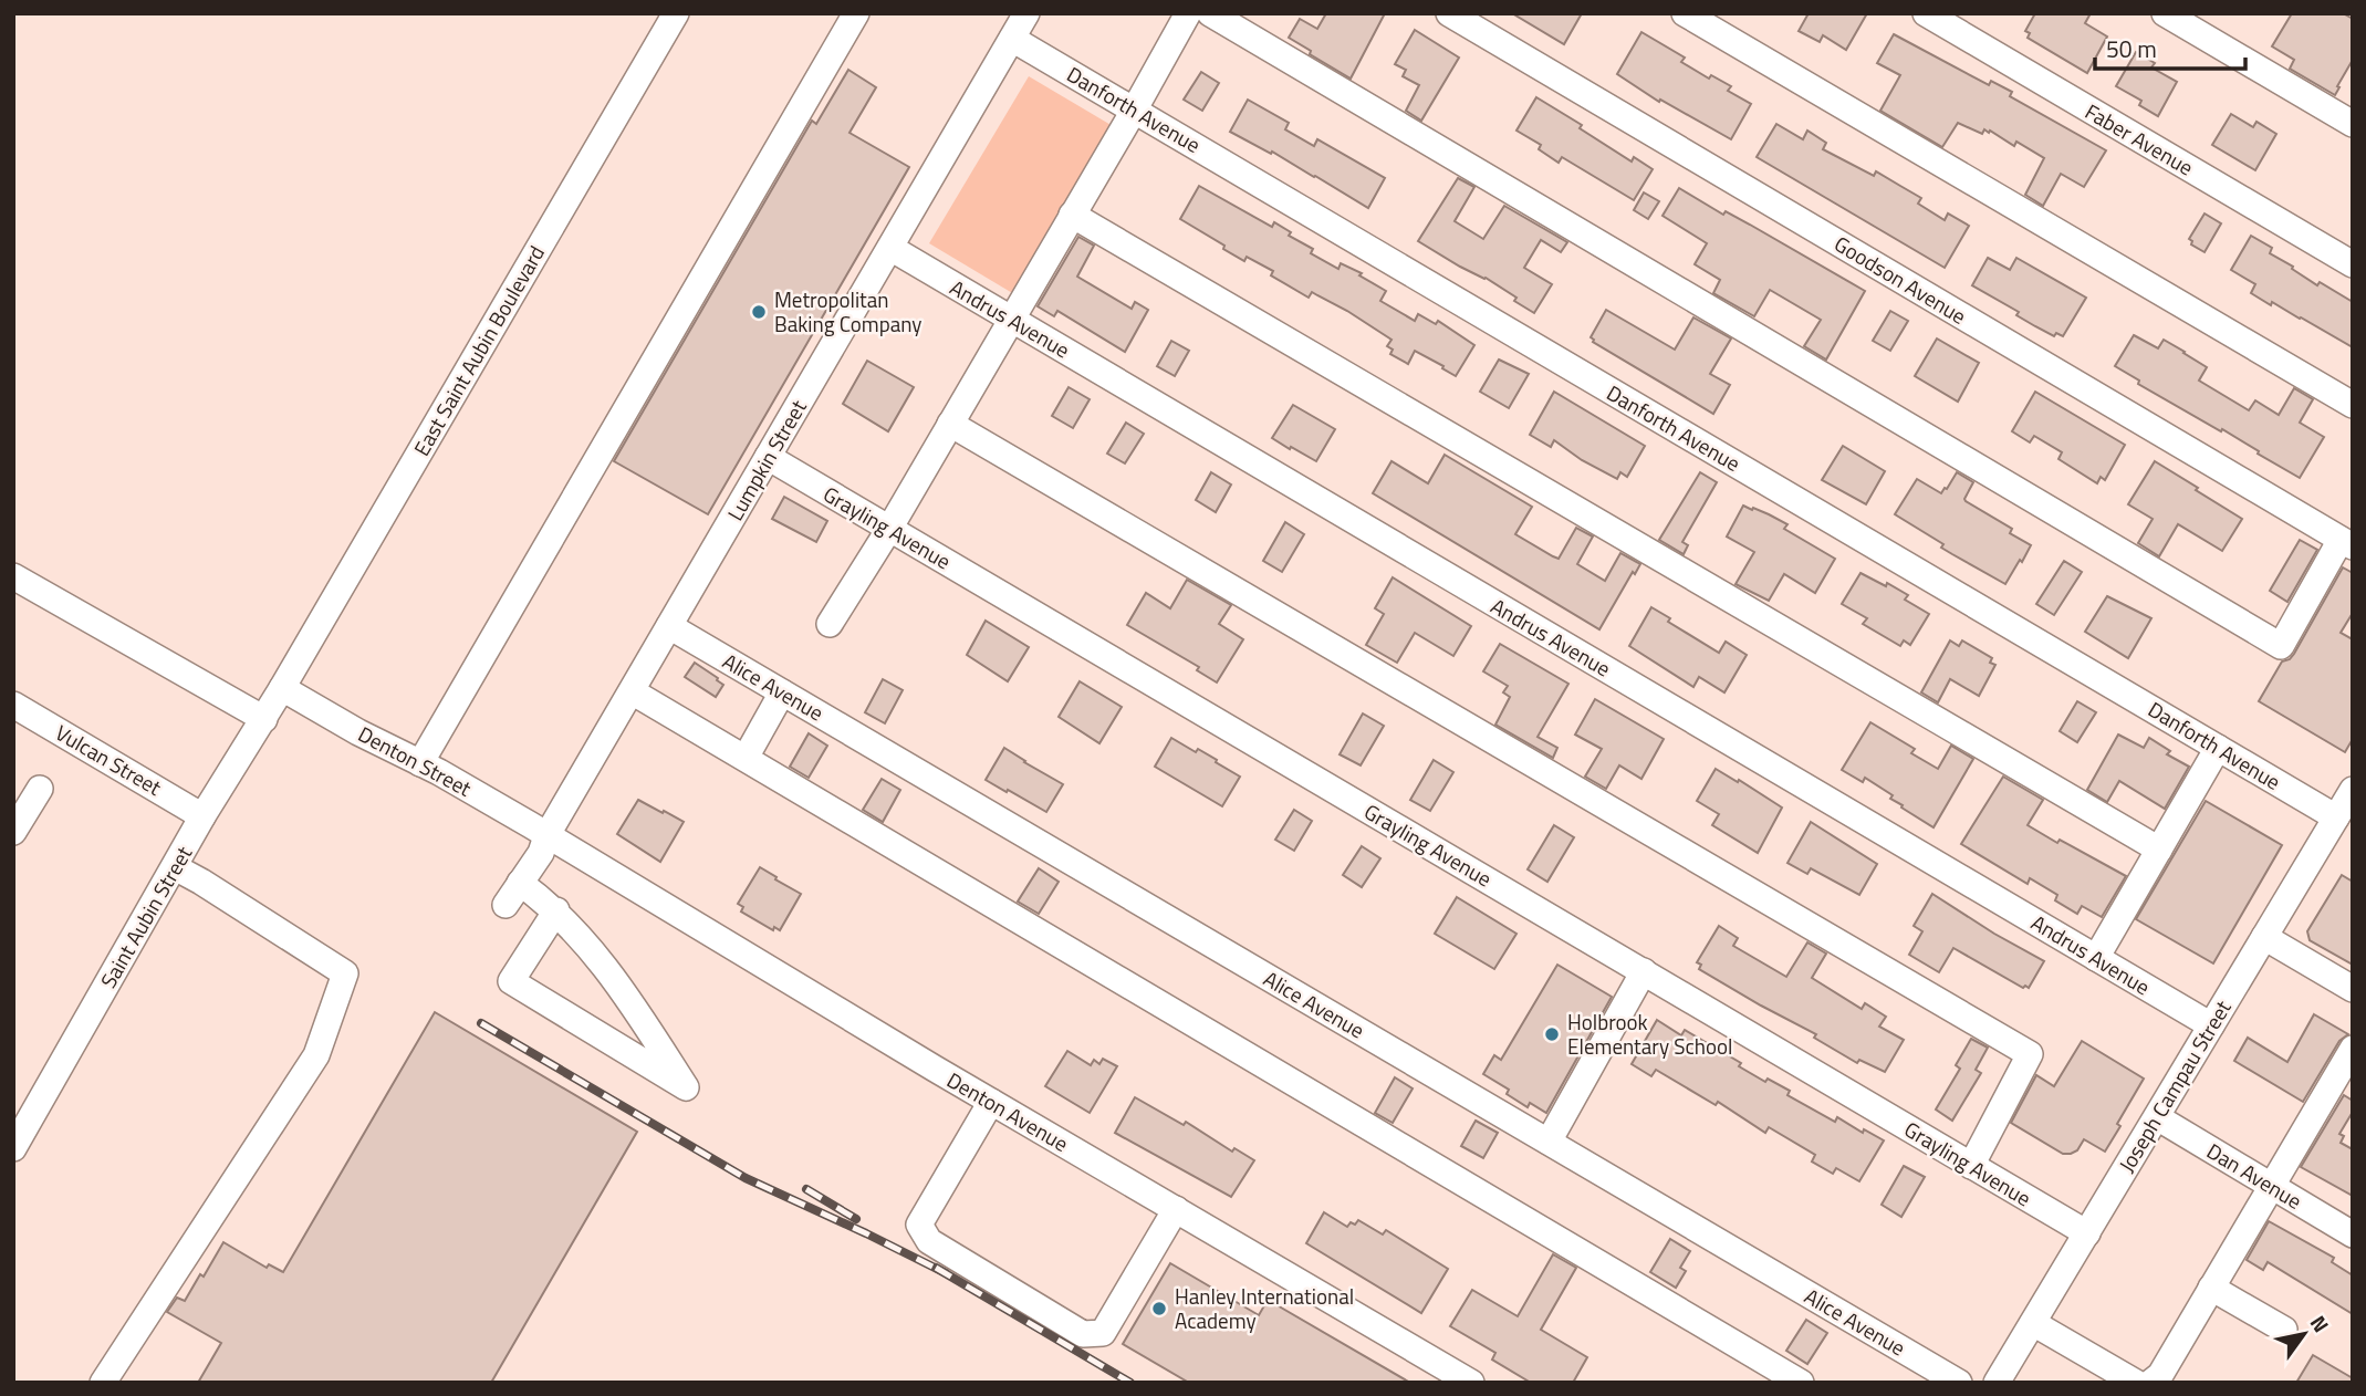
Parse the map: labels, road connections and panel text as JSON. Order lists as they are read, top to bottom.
{
  "streets": {
    "street": [
      "Danforth Avenue",
      "Faber Avenue",
      "Goodson Avenue",
      "Andrus Avenue",
      "East Saint Aubin Boulevard",
      "Lumpkin Street",
      "Grayling Avenue",
      "Alice Avenue",
      "Vulcan Street",
      "Denton Street",
      "Saint Aubin Street",
      "Joseph Campau Street",
      "Denton Avenue",
      "Dan Avenue"
    ]
  },
  "crossings": [
    ["Danforth Avenue", "Lumpkin Street"],
    ["Danforth Avenue", "Joseph Campau Street"],
    ["Andrus Avenue", "Lumpkin Street"],
    ["Andrus Avenue", "Joseph Campau Street"],
    ["East Saint Aubin Boulevard", "Denton Street"],
    ["East Saint Aubin Boulevard", "Saint Aubin Street"],
    ["Lumpkin Street", "Grayling Avenue"],
    ["Lumpkin Street", "Alice Avenue"],
    ["Lumpkin Street", "Denton Street"],
    ["Lumpkin Street", "Denton Avenue"],
    ["Grayling Avenue", "Joseph Campau Street"],
    ["Vulcan Street", "Saint Aubin Street"],
    ["Denton Street", "Saint Aubin Street"],
    ["Denton Street", "Denton Avenue"],
    ["Joseph Campau Street", "Dan Avenue"]
  ],
  "places": ["Metropolitan Baking Company", "Holbrook Elementary School", "Hanley International Academy"],
  "scale_bar": "50 m",
  "north": "top right"
}
